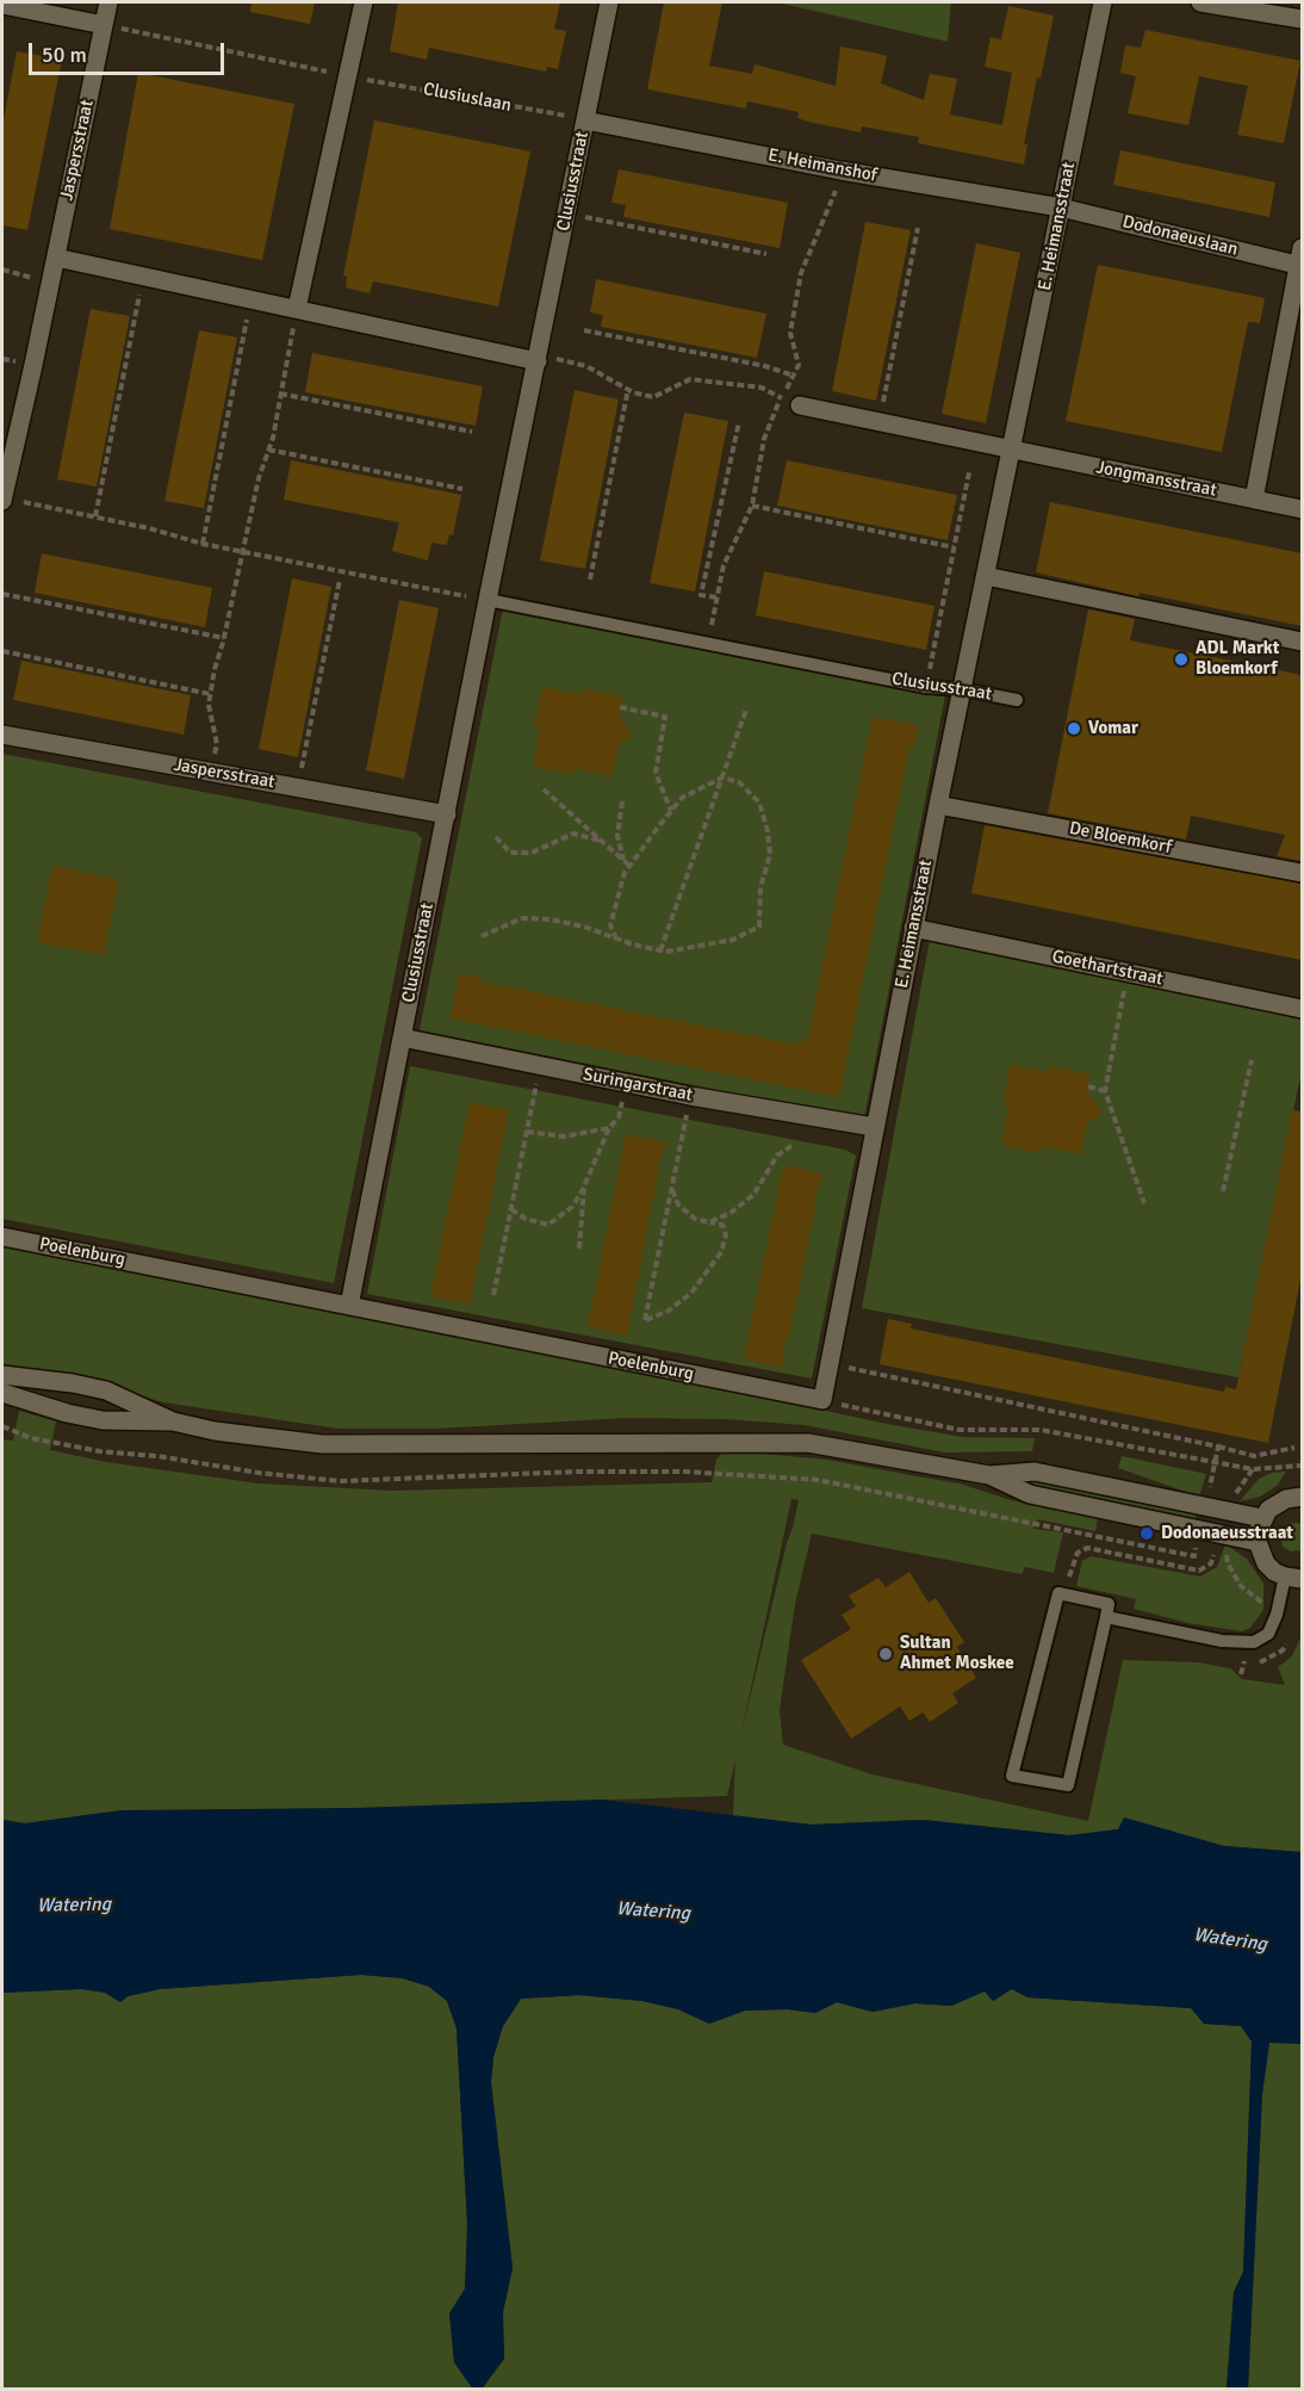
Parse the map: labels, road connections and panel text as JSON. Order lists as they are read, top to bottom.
{
  "streets": {
    "street": [
      "Jaspersstraat",
      "E. Heimanshof",
      "Clusiusstraat",
      "E. Heimansstraat",
      "Dodonaeuslaan",
      "Jongmansstraat",
      "De Bloemkorf",
      "Goethartstraat",
      "Suringarstraat",
      "Poelenburg"
    ],
    "path": ["Clusiuslaan"]
  },
  "crossings": [
    ["Clusiuslaan", "Jaspersstraat"],
    ["Clusiuslaan", "E. Heimanshof"],
    ["Clusiuslaan", "Clusiusstraat"],
    ["Jaspersstraat", "Clusiusstraat"],
    ["E. Heimanshof", "Clusiusstraat"],
    ["E. Heimanshof", "E. Heimansstraat"],
    ["E. Heimanshof", "Dodonaeuslaan"],
    ["Clusiusstraat", "E. Heimansstraat"],
    ["Clusiusstraat", "Suringarstraat"],
    ["Clusiusstraat", "Poelenburg"],
    ["E. Heimansstraat", "Dodonaeuslaan"],
    ["E. Heimansstraat", "Jongmansstraat"],
    ["E. Heimansstraat", "De Bloemkorf"],
    ["E. Heimansstraat", "Goethartstraat"],
    ["E. Heimansstraat", "Suringarstraat"],
    ["E. Heimansstraat", "Poelenburg"],
    ["Dodonaeuslaan", "Jongmansstraat"]
  ],
  "water": ["Watering"],
  "places": [
    "ADL Markt Bloemkorf",
    "Vomar",
    "Dodonaeusstraat",
    "Sultan Ahmet Moskee"
  ],
  "scale_bar": "50 m"
}
